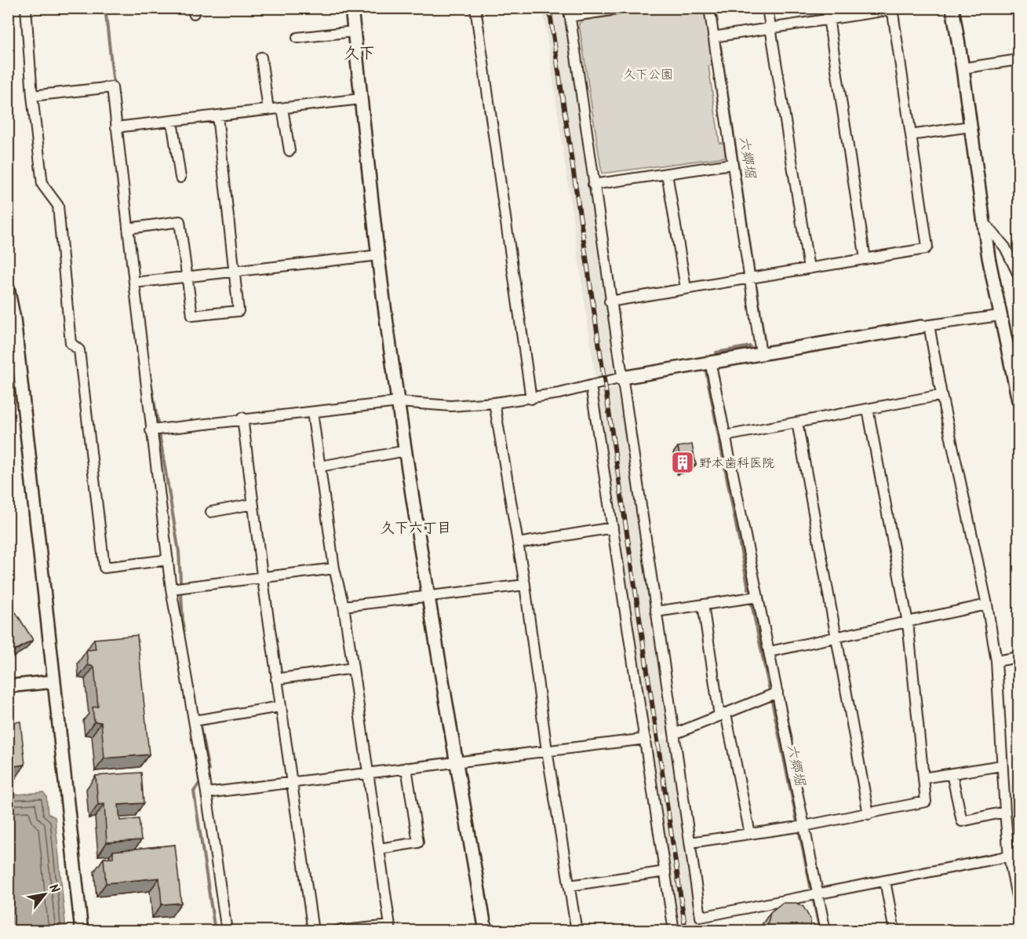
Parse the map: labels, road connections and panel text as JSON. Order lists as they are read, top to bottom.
{
  "districts": ["久下", "久下六丁目"],
  "water": ["六郷堀"],
  "parks": ["久下公園"],
  "places": {
    "building": ["野本歯科医院"]
  },
  "north": "top right"
}
